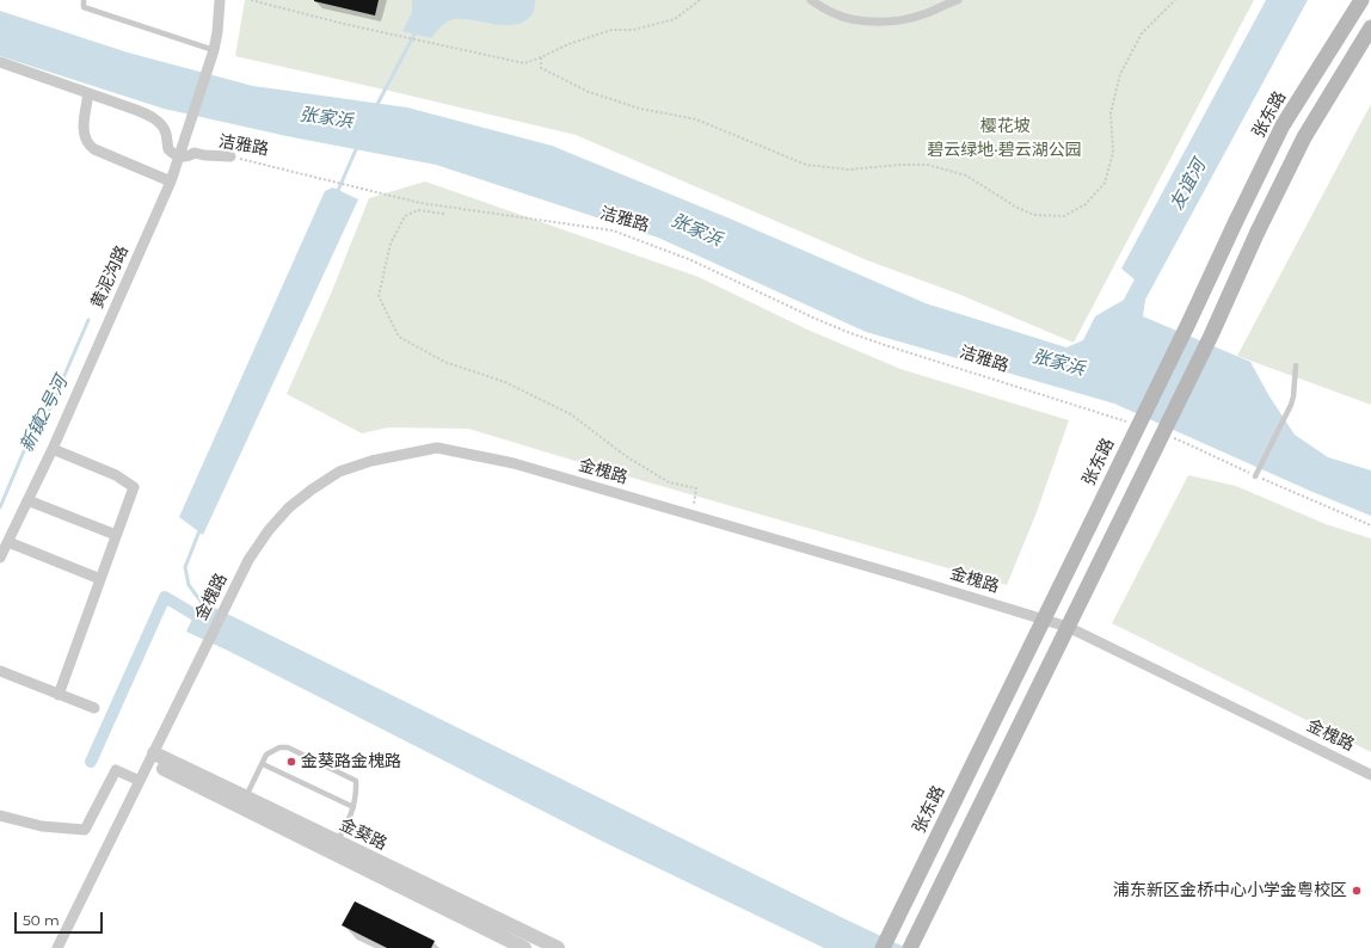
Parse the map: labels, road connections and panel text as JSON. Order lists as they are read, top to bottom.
{
  "streets": {
    "main road": ["张东路"],
    "street": [
      "洁雅路",
      "黄泥沟路",
      "金槐路",
      "金葵路"
    ]
  },
  "crossings": [
    ["张东路", "金槐路"],
    ["洁雅路", "黄泥沟路"],
    ["金槐路", "金葵路"]
  ],
  "water": ["张家浜", "友谊河", "新镇2号河"],
  "parks": ["樱花坡", "碧云绿地·碧云湖公园"],
  "places": ["金葵路金槐路", "浦东新区金桥中心小学金粤校区"],
  "scale_bar": "50 m"
}
